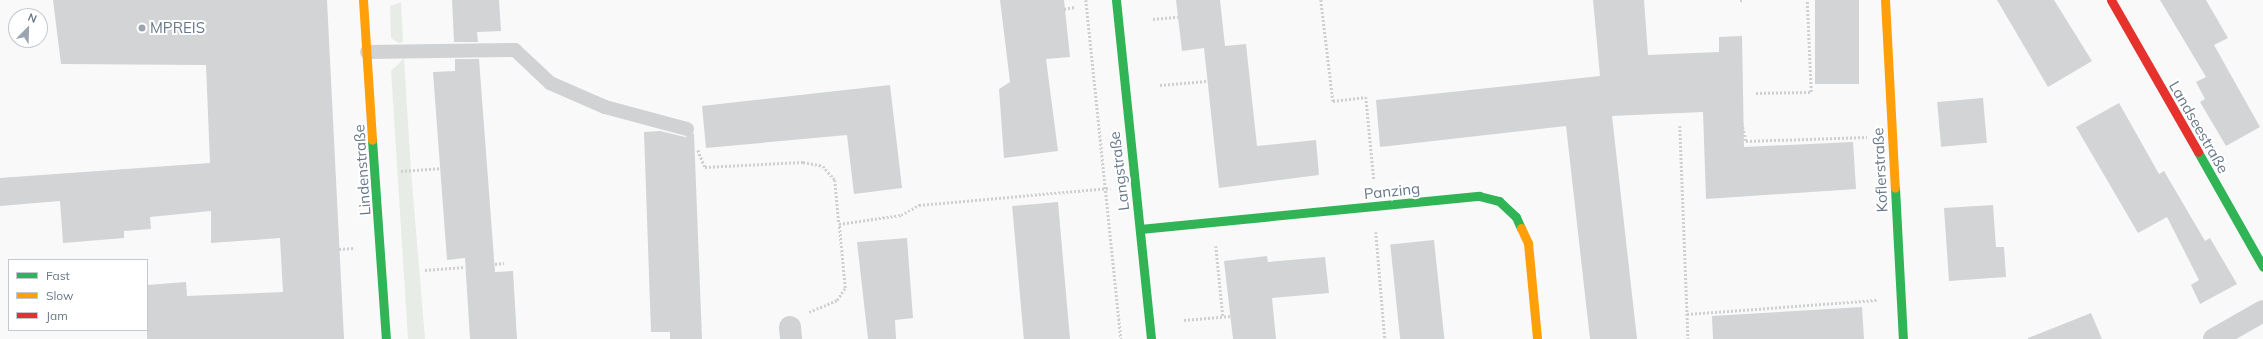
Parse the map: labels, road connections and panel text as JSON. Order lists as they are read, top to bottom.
{
  "streets": {
    "street": [
      "Landseestraße",
      "Lindenstraße",
      "Koflerstraße",
      "Langstraße",
      "Panzing"
    ]
  },
  "crossings": [
    ["Langstraße", "Panzing"]
  ],
  "places": ["MPREIS"],
  "legend": ["Fast", "Slow", "Jam"],
  "north": "top right"
}
